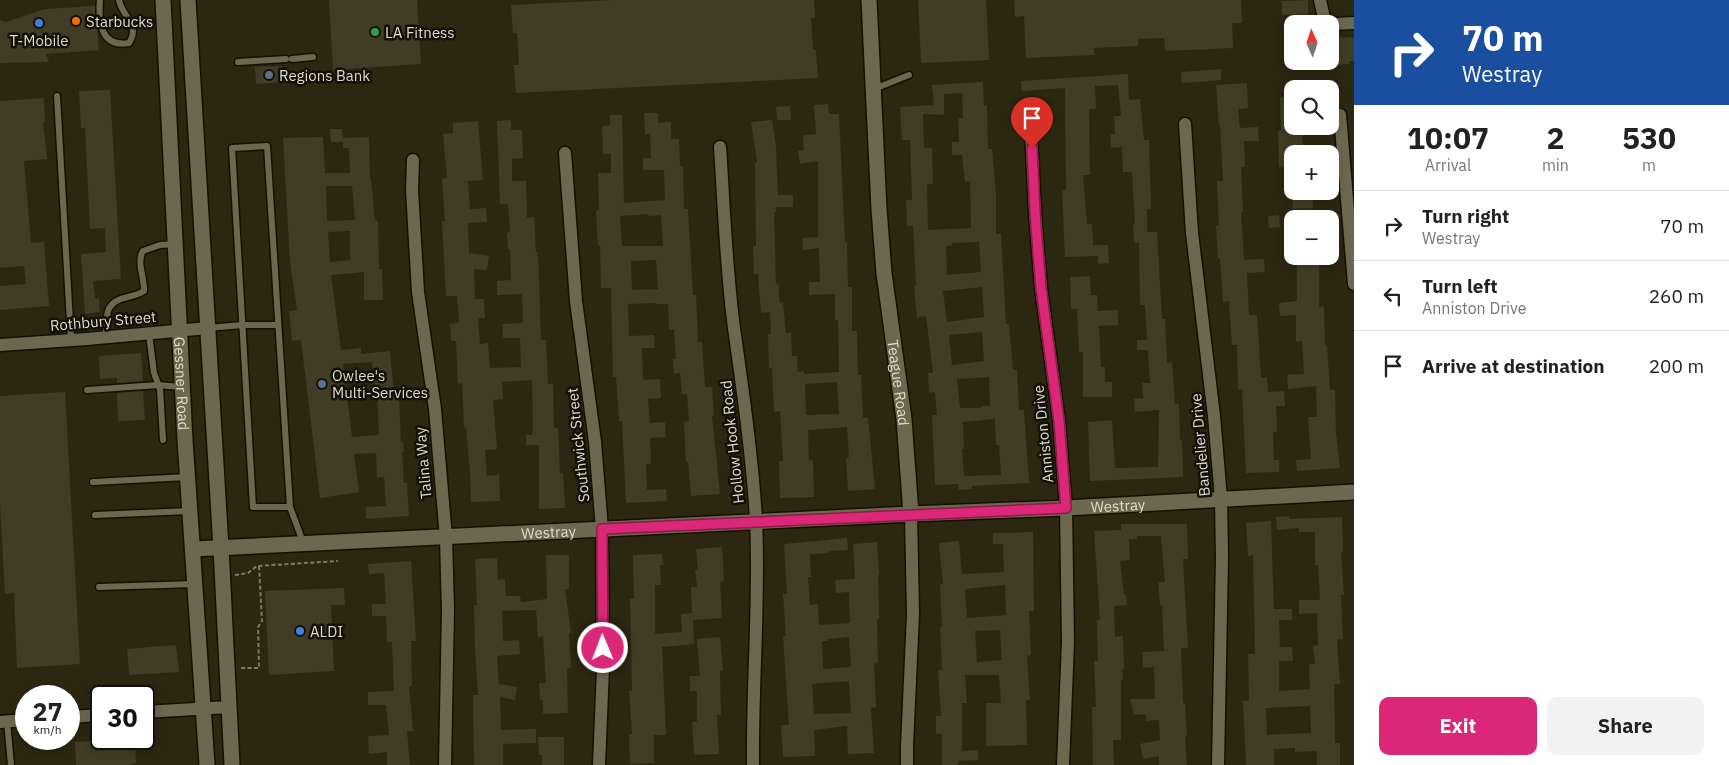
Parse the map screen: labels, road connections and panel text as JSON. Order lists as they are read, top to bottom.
{
  "streets": {
    "street": [
      "Rothbury Street",
      "Teague Road",
      "Gessner Road",
      "Anniston Drive",
      "Hollow Hook Road",
      "Southwick Street",
      "Bandelier Drive",
      "Talina Way",
      "Westray"
    ]
  },
  "crossings": [
    ["Rothbury Street", "Gessner Road"],
    ["Teague Road", "Westray"],
    ["Gessner Road", "Westray"],
    ["Anniston Drive", "Westray"],
    ["Hollow Hook Road", "Westray"],
    ["Southwick Street", "Westray"],
    ["Bandelier Drive", "Westray"],
    ["Talina Way", "Westray"]
  ],
  "places": [
    "Starbucks",
    "T-Mobile",
    "LA Fitness",
    "Regions Bank",
    "Owlee's Multi-Services",
    "ALDI"
  ],
  "north": "top",
  "page": {
    "turn": ["70 m", "Westray"],
    "map_buttons": ["+", "−"],
    "eta": [
      "10:07",
      "Arrival",
      "2",
      "min",
      "530",
      "m"
    ],
    "list": [
      {
        "name": "Turn right",
        "note": "Westray",
        "value": "70 m"
      },
      {
        "name": "Turn left",
        "note": "Anniston Drive",
        "value": "260 m"
      },
      {
        "name": "Arrive at destination",
        "value": "200 m"
      }
    ],
    "speed": "27 km/h",
    "limit": "30",
    "buttons": ["Exit", "Share"]
  }
}
